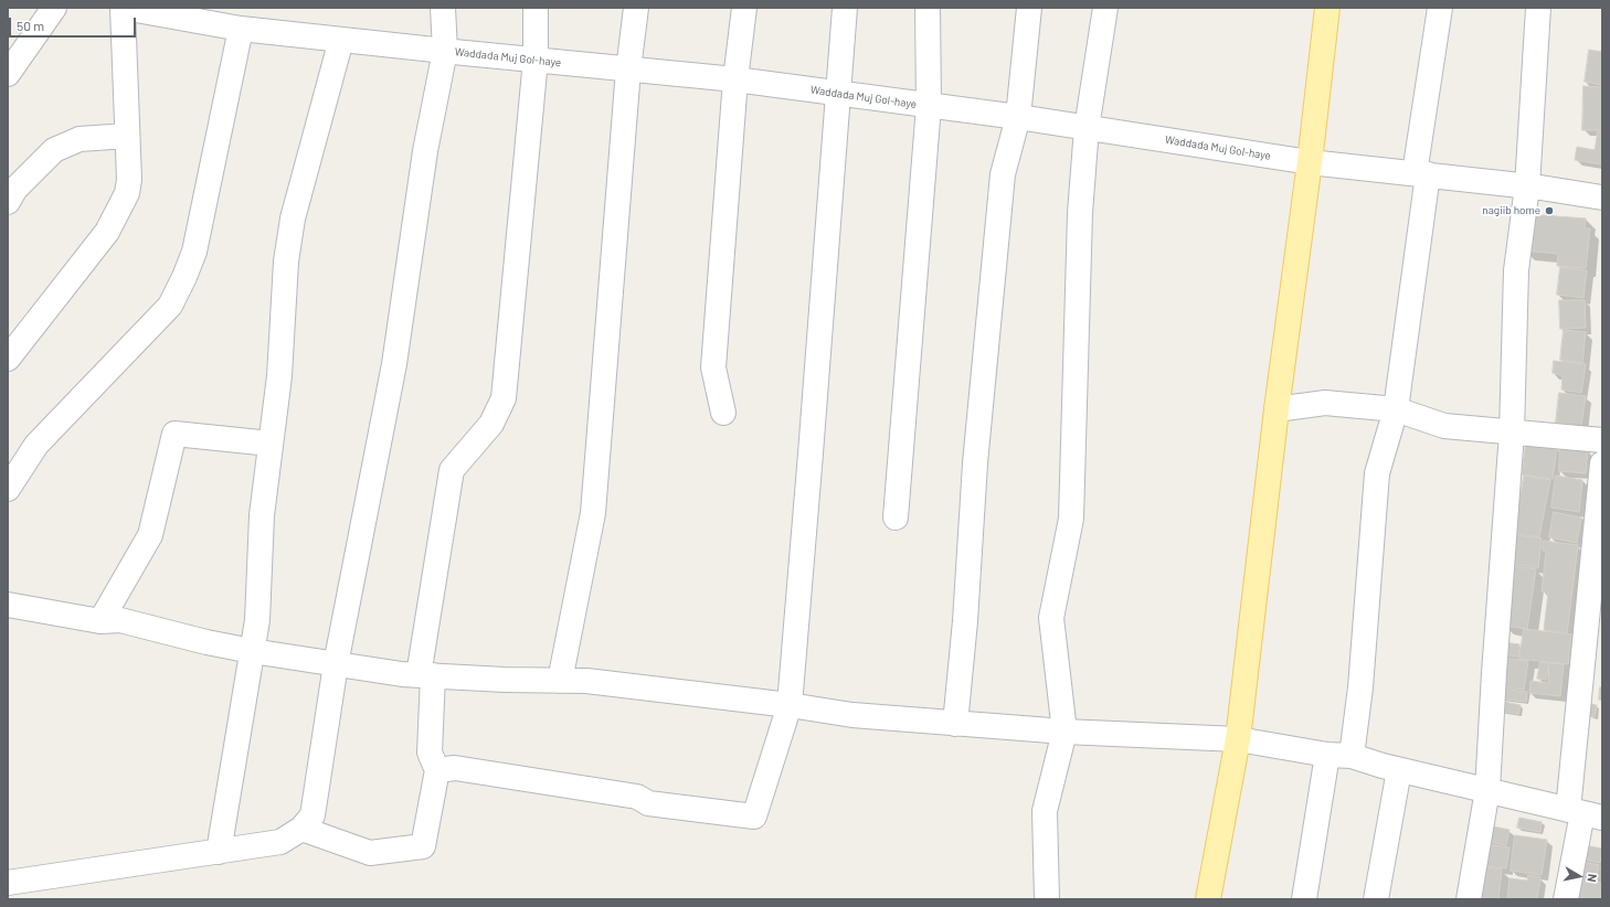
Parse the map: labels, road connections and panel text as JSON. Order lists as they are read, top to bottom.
{
  "streets": {
    "street": ["Waddada Muj Gol-haye"]
  },
  "places": ["nagiib home"],
  "scale_bar": "50 m",
  "north": "right"
}
